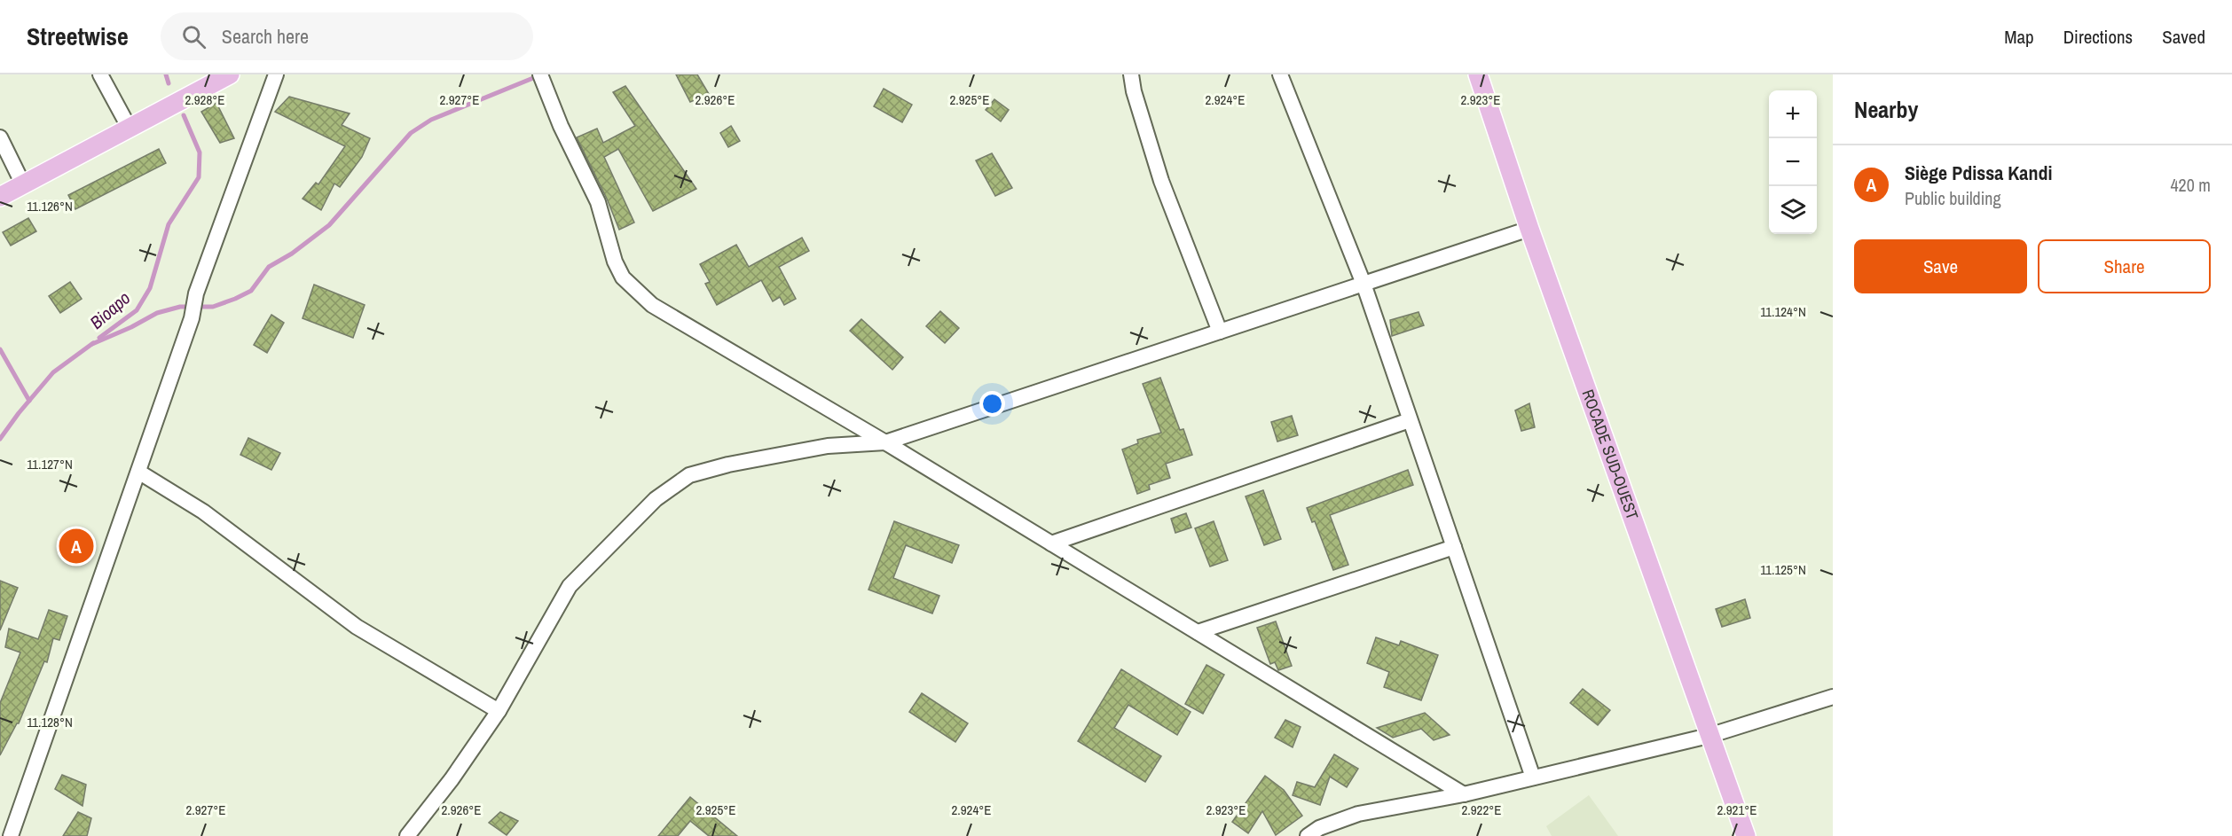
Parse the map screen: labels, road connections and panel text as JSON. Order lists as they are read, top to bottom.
{
  "streets": {
    "main road": ["ROCADE SUD-OUEST"]
  },
  "water": ["Bioapo"],
  "page": {
    "header": "Streetwise",
    "search": "Search here",
    "nav": ["Map", "Directions", "Saved"],
    "heading": "Nearby",
    "map_buttons": ["+", "−"],
    "list": [
      {
        "mark": "A",
        "name": "Siège Pdissa Kandi",
        "note": "Public building",
        "value": "420 m"
      }
    ],
    "buttons": ["Save", "Share"],
    "pins": "A"
  },
  "coordinates": [
    "2.928°E",
    "2.927°E",
    "2.926°E",
    "2.925°E",
    "2.924°E",
    "2.923°E",
    "11.126°N",
    "11.124°N",
    "11.127°N",
    "11.125°N",
    "11.128°N",
    "2.922°E",
    "2.921°E"
  ]
}
